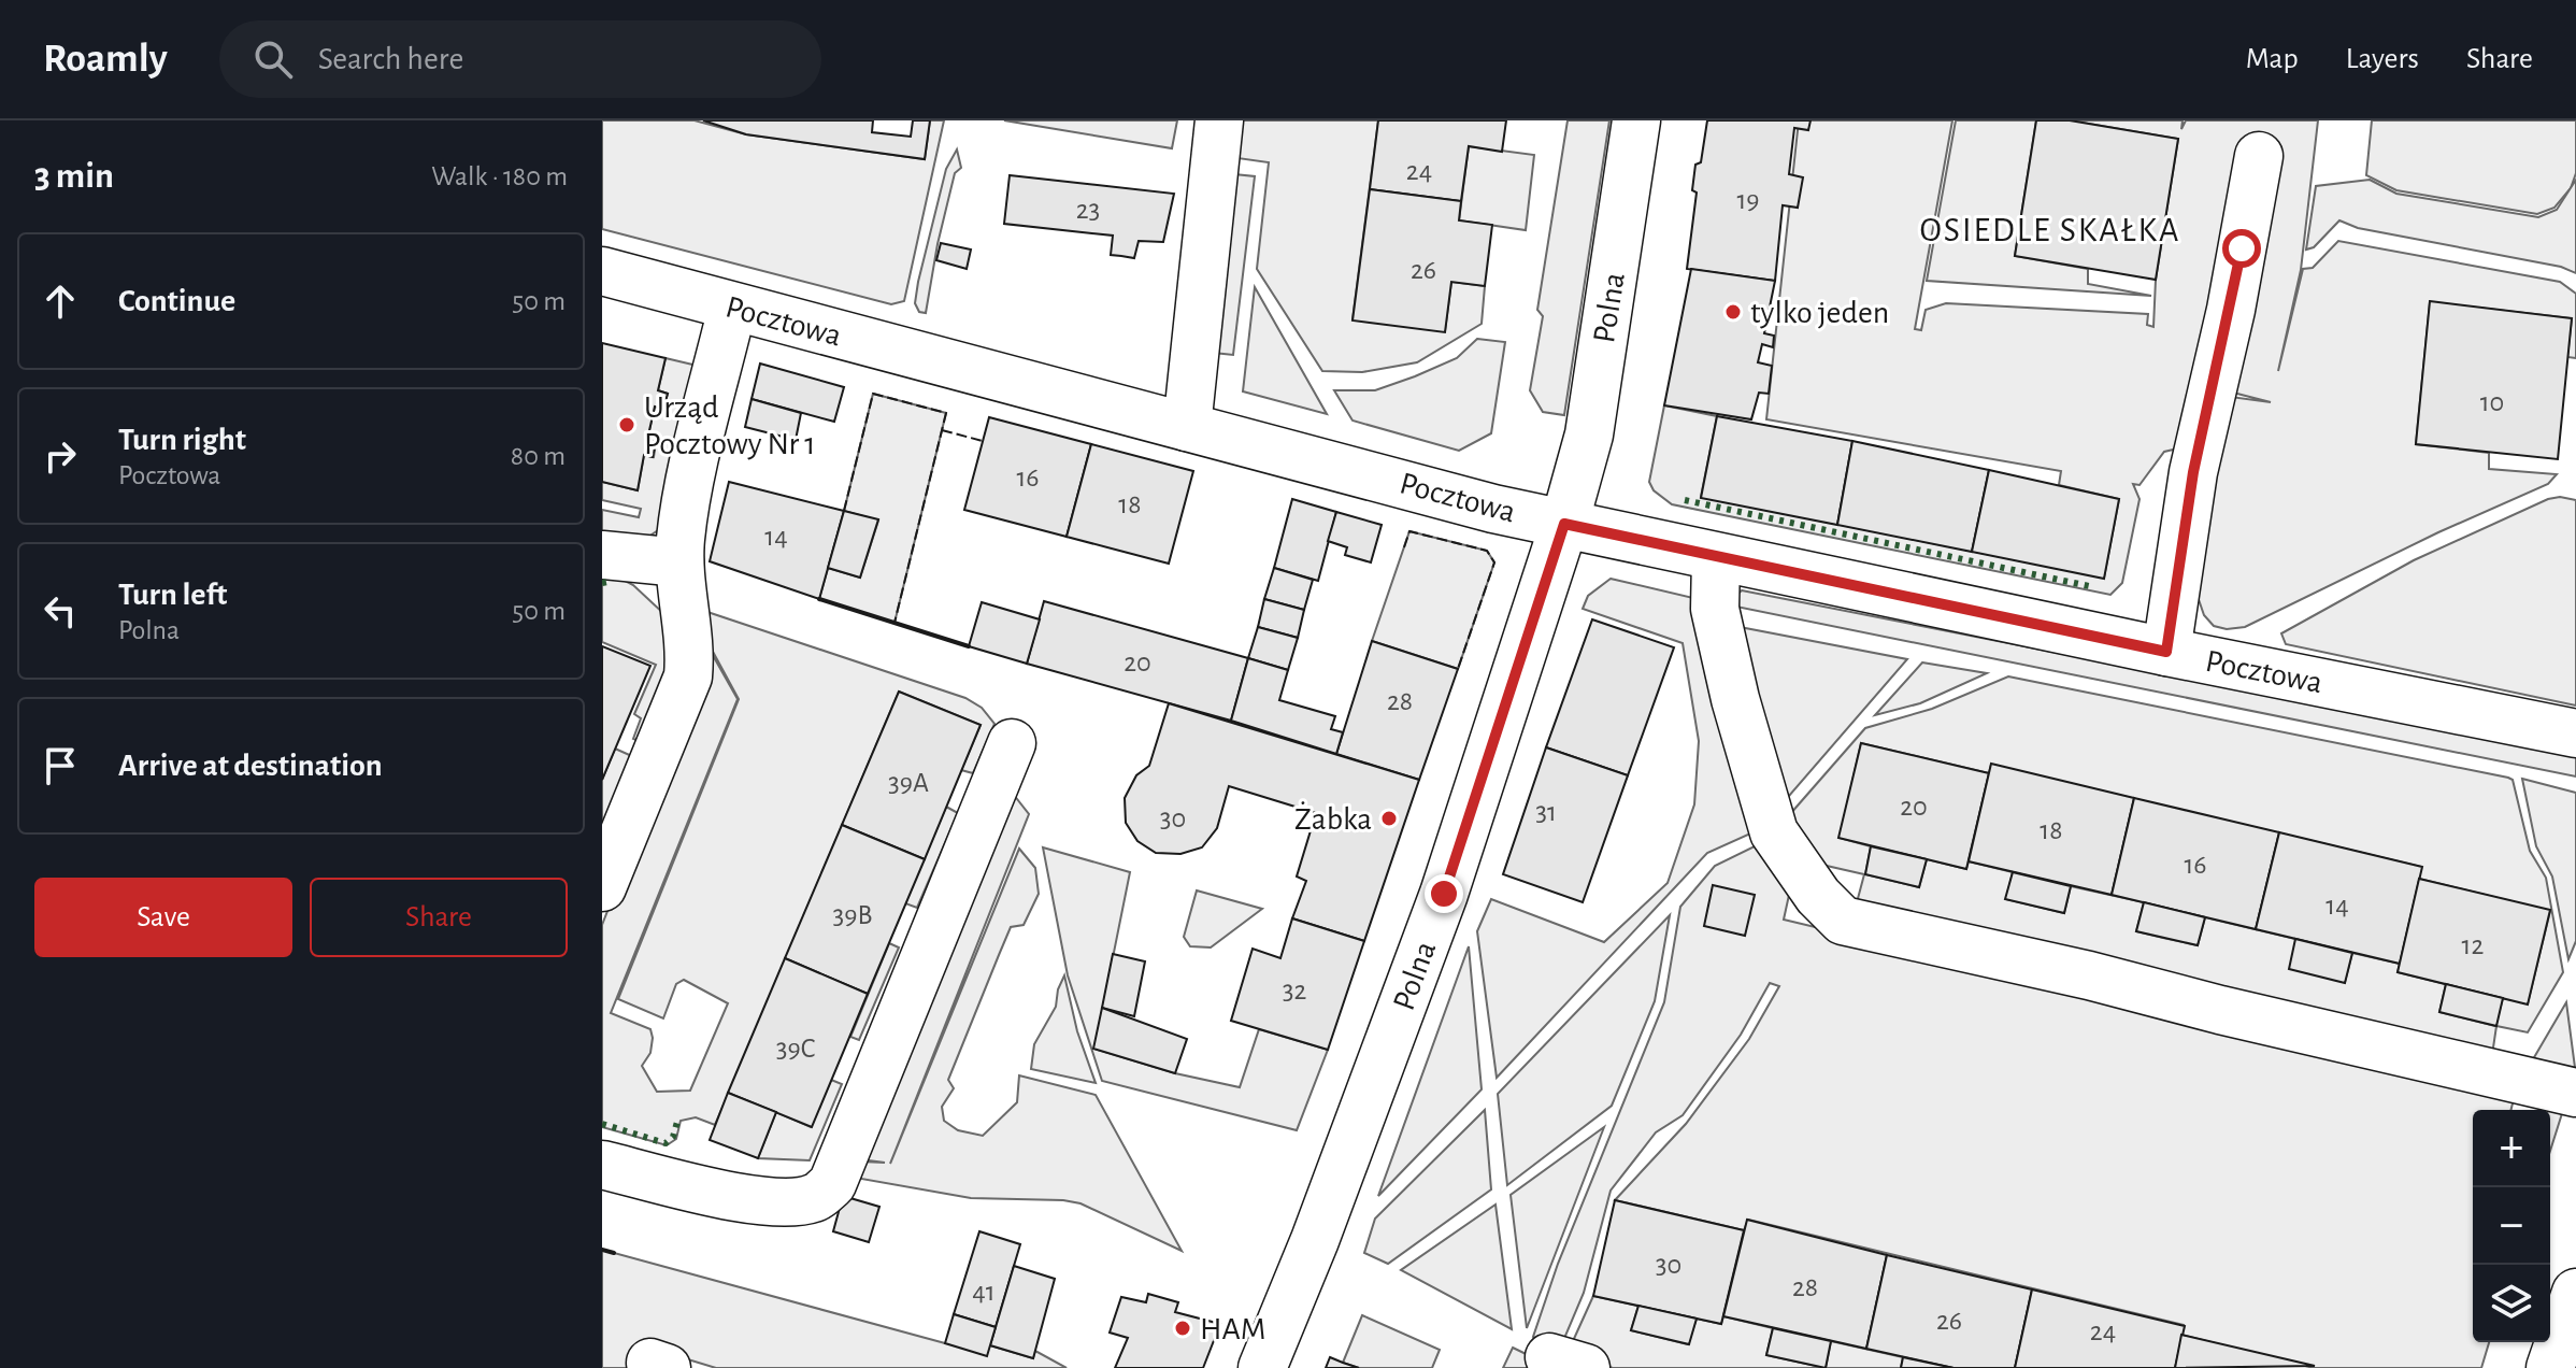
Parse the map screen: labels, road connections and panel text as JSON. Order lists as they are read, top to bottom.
{
  "streets": {
    "street": ["Polna", "Pocztowa"]
  },
  "crossings": [
    ["Polna", "Pocztowa"]
  ],
  "districts": ["OSIEDLE SKAŁKA"],
  "places": [
    "tylko jeden",
    "Urząd Pocztowy Nr 1",
    "Żabka",
    "HAM"
  ],
  "house_numbers": [
    "24",
    "19",
    "23",
    "26",
    "10",
    "16",
    "18",
    "14",
    "20",
    "28",
    "39A",
    "20",
    "31",
    "30",
    "18",
    "16",
    "14",
    "39B",
    "12",
    "32",
    "39C",
    "30",
    "28",
    "41",
    "26",
    "24"
  ],
  "page": {
    "header": "Roamly",
    "search": "Search here",
    "nav": ["Map", "Layers", "Share"],
    "heading": ["3 min", "Walk · 180 m"],
    "list": [
      ["Continue", "50 m"],
      ["Turn right", "Pocztowa", "80 m"],
      ["Turn left", "Polna", "50 m"],
      "Arrive at destination"
    ],
    "buttons": ["Save", "Share"],
    "map_buttons": ["+", "−"]
  }
}
